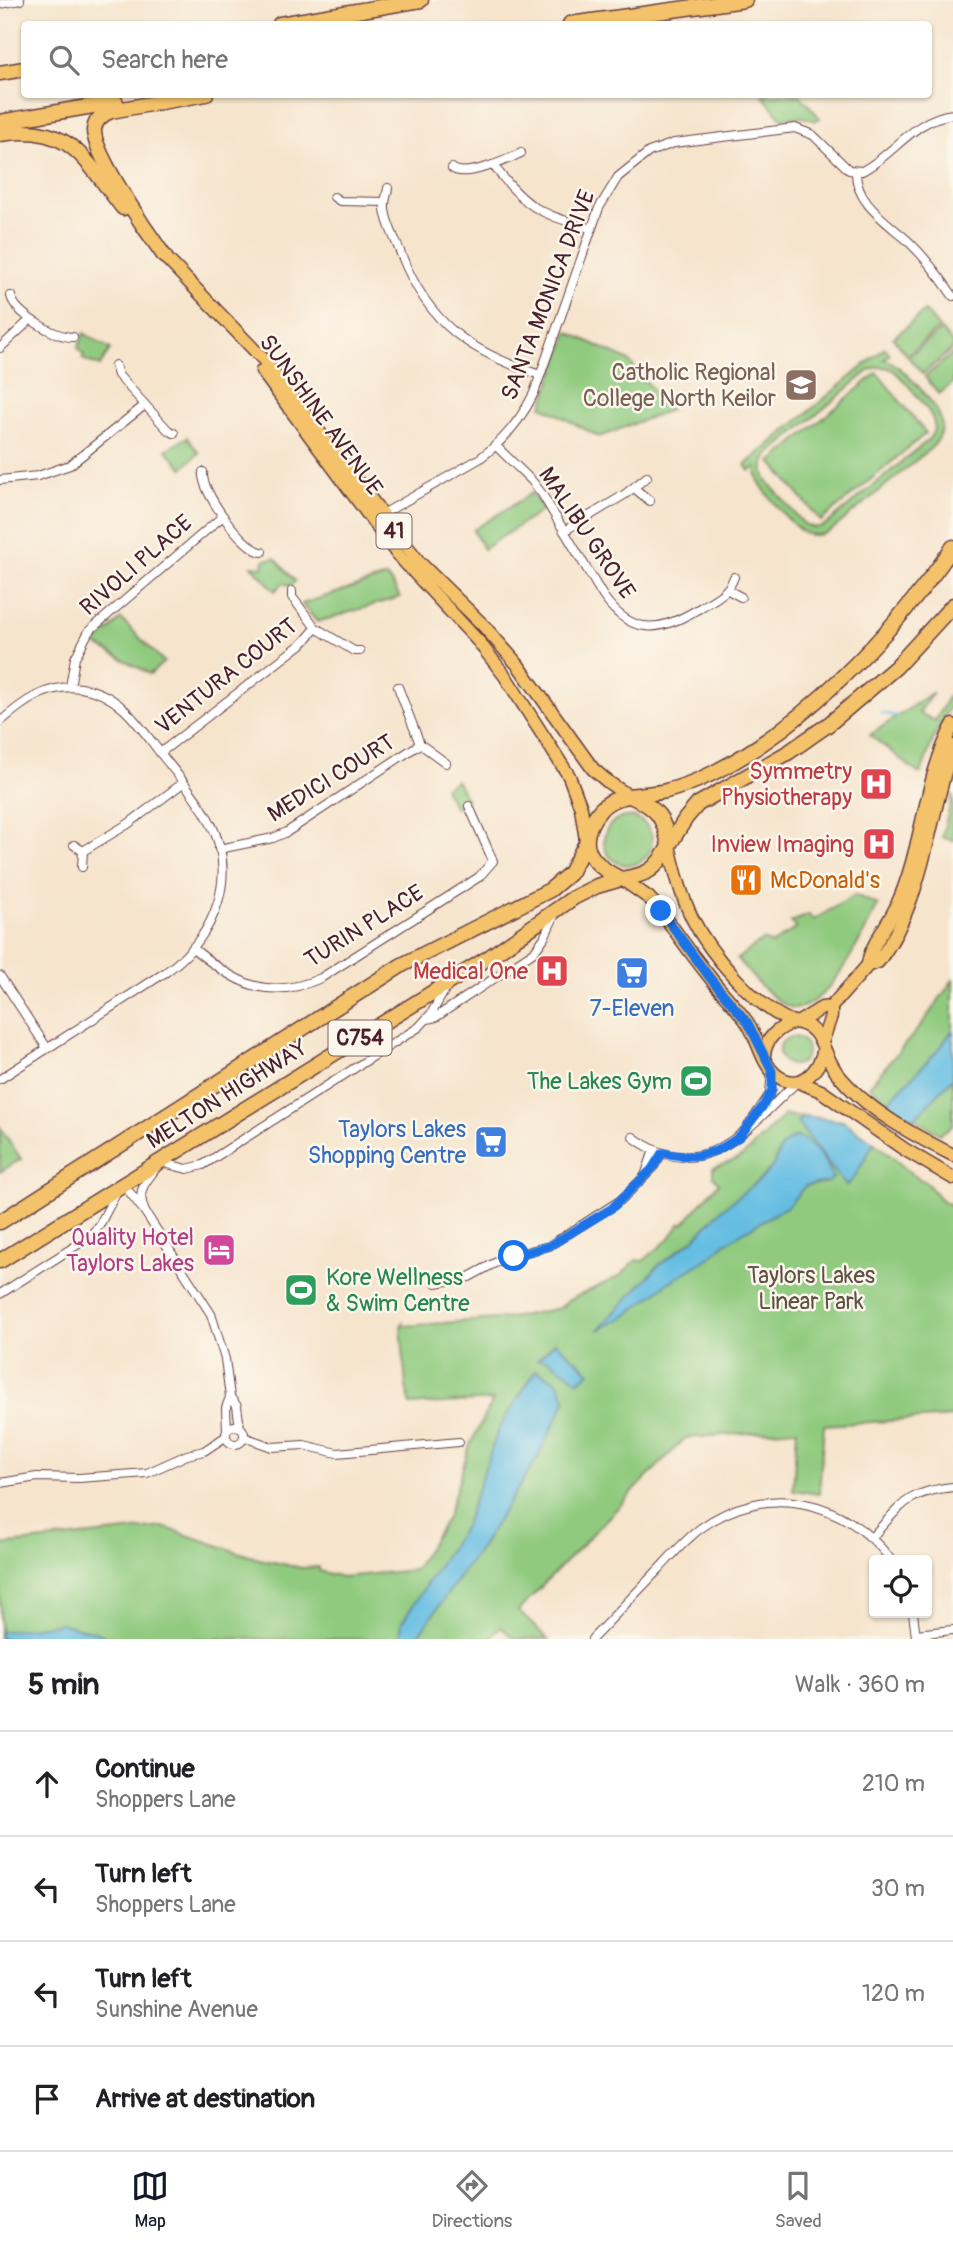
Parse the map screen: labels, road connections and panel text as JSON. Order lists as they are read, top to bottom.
{
  "streets": {
    "highway": ["41", "C754", "MELTON HIGHWAY"],
    "main road": ["SUNSHINE AVENUE"],
    "street": [
      "SANTA MONICA DRIVE",
      "MALIBU GROVE",
      "RIVOLI PLACE",
      "VENTURA COURT",
      "MEDICI COURT",
      "TURIN PLACE"
    ]
  },
  "crossings": [
    ["SANTA MONICA DRIVE", "SUNSHINE AVENUE"],
    ["SANTA MONICA DRIVE", "MALIBU GROVE"],
    ["SUNSHINE AVENUE", "41"],
    ["SUNSHINE AVENUE", "MELTON HIGHWAY"],
    ["41", "MELTON HIGHWAY"]
  ],
  "parks": ["Taylors Lakes Linear Park"],
  "places": {
    "school or university": ["Catholic Regional College North Keilor"],
    "hospital": ["Symmetry Physiotherapy", "Inview Imaging", "Medical One"],
    "restaurant": ["McDonald's"],
    "supermarket": ["7-Eleven", "Taylors Lakes Shopping Centre"],
    "sports": ["The Lakes Gym", "Kore Wellness & Swim Centre"],
    "hotel": ["Quality Hotel Taylors Lakes"]
  },
  "page": {
    "search": "Search here",
    "heading": ["5 min", "Walk · 360 m"],
    "list": [
      ["Continue", "Shoppers Lane", "210 m"],
      ["Turn left", "Shoppers Lane", "30 m"],
      ["Turn left", "Sunshine Avenue", "120 m"],
      "Arrive at destination"
    ],
    "nav": ["Map", "Directions", "Saved"]
  }
}
